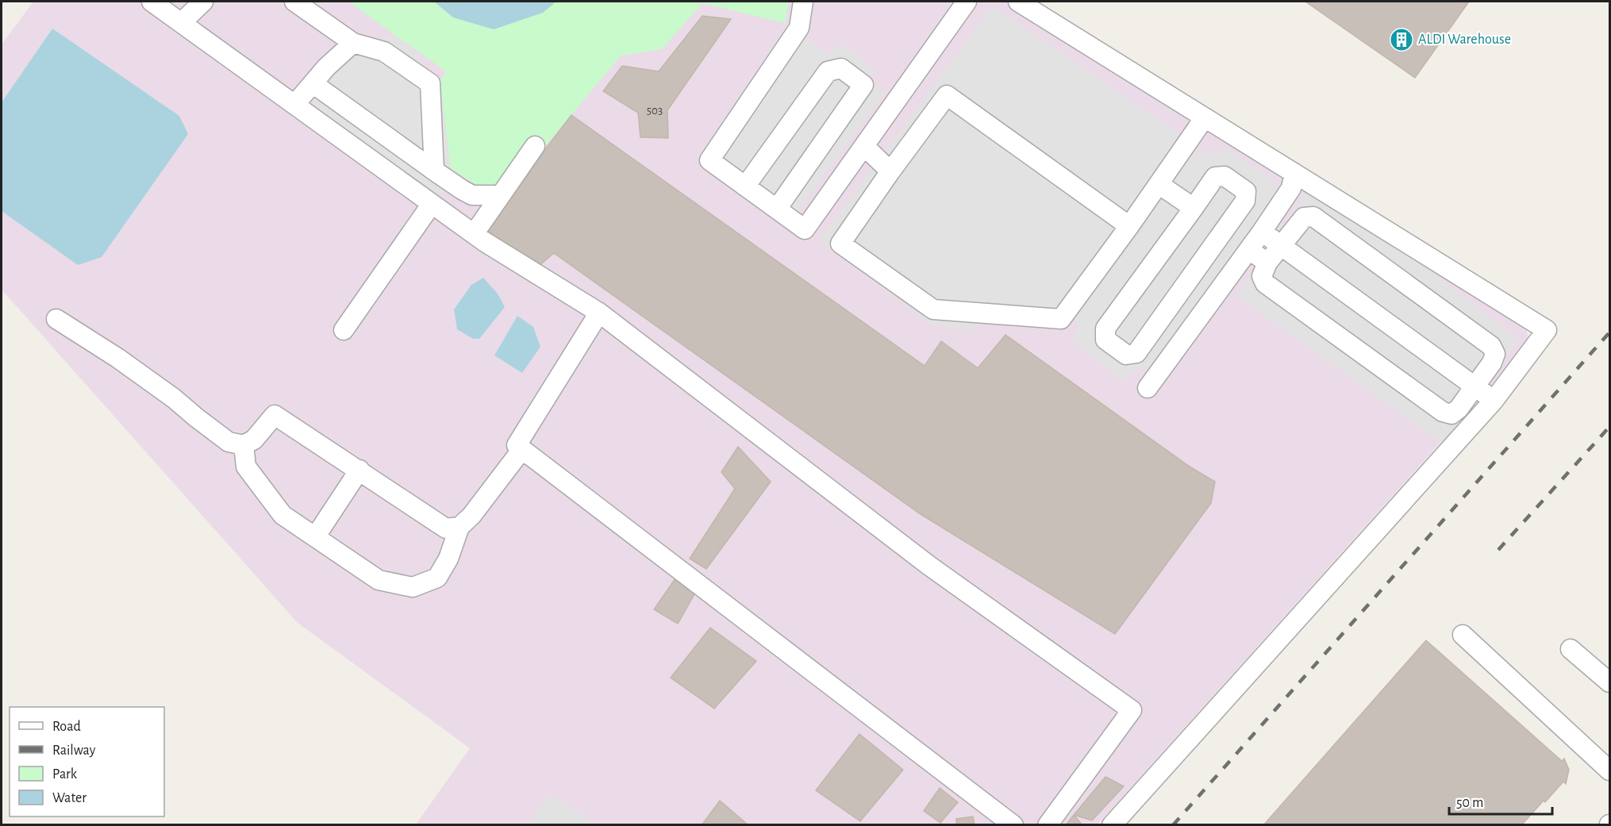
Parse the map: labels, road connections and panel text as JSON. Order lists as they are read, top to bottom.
{
  "places": {
    "building": ["ALDI Warehouse"]
  },
  "house_numbers": ["503"],
  "legend": [
    "Road",
    "Railway",
    "Park",
    "Water"
  ],
  "scale_bar": "50 m"
}
